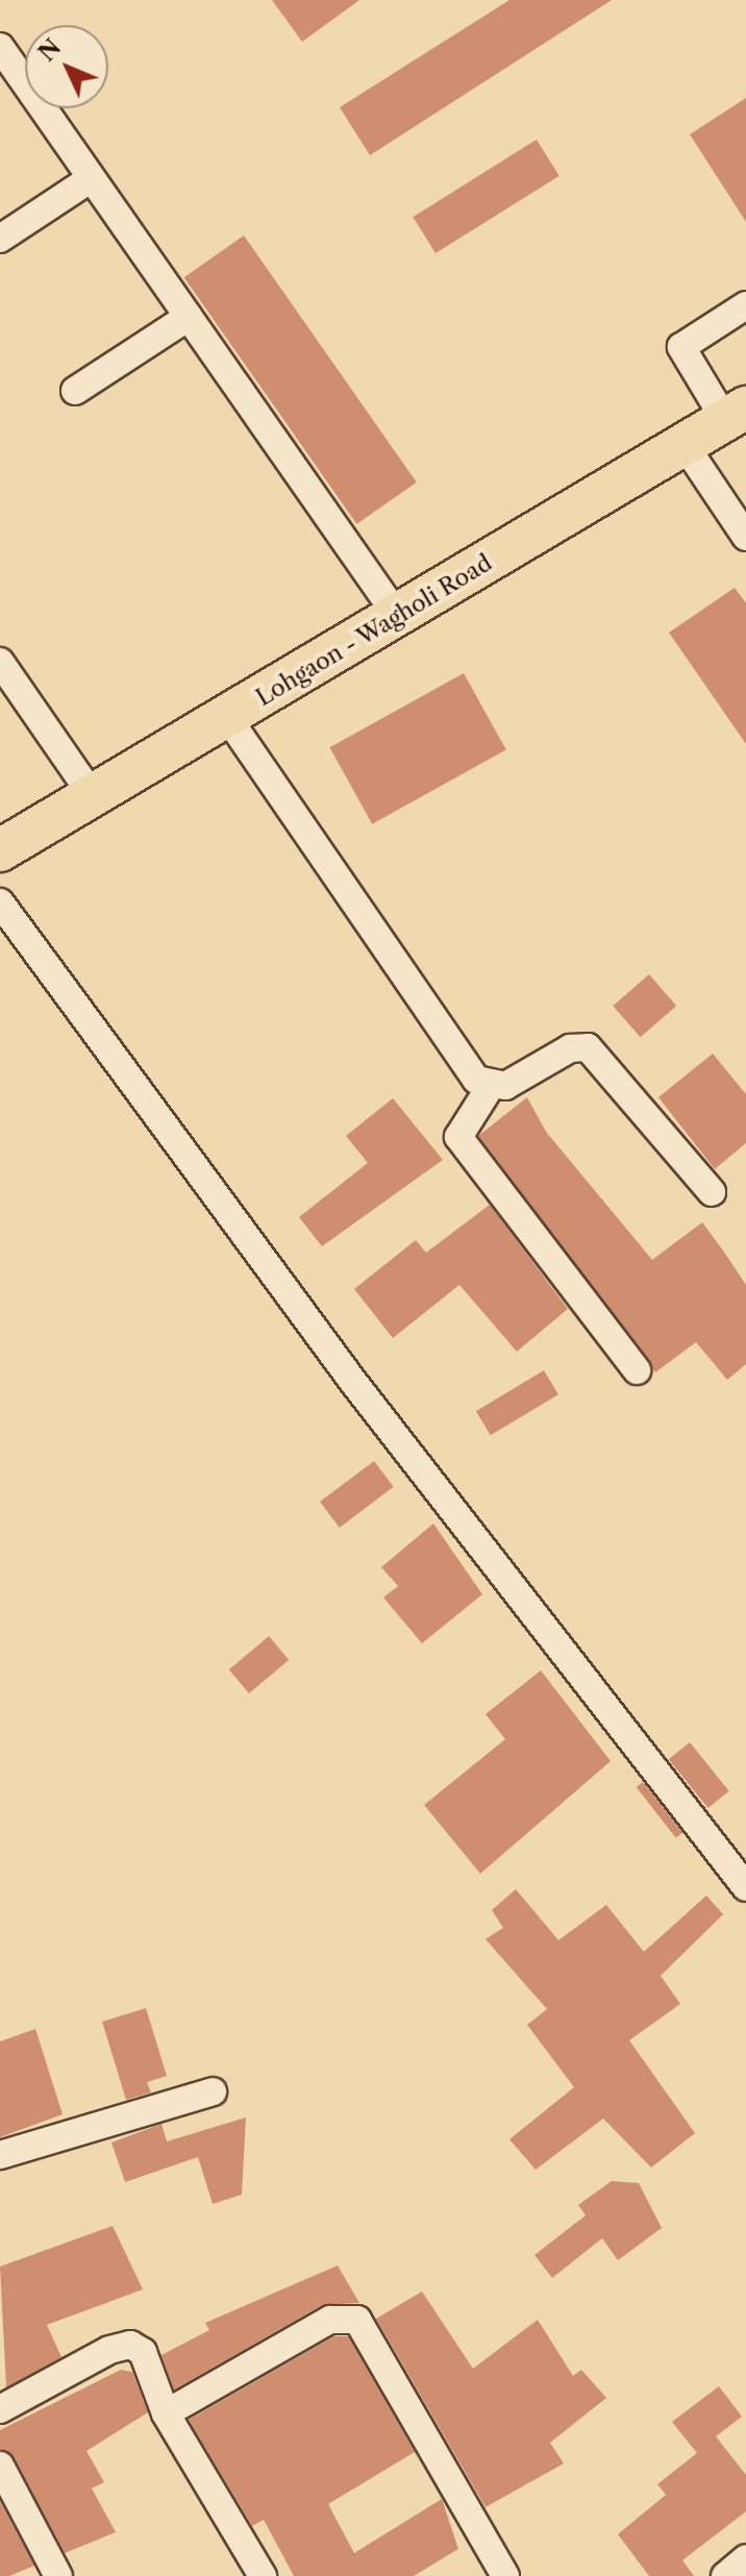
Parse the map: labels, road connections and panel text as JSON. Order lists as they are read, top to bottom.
{
  "streets": {
    "main road": ["Lohgaon - Wagholi Road"]
  },
  "north": "top left"
}
